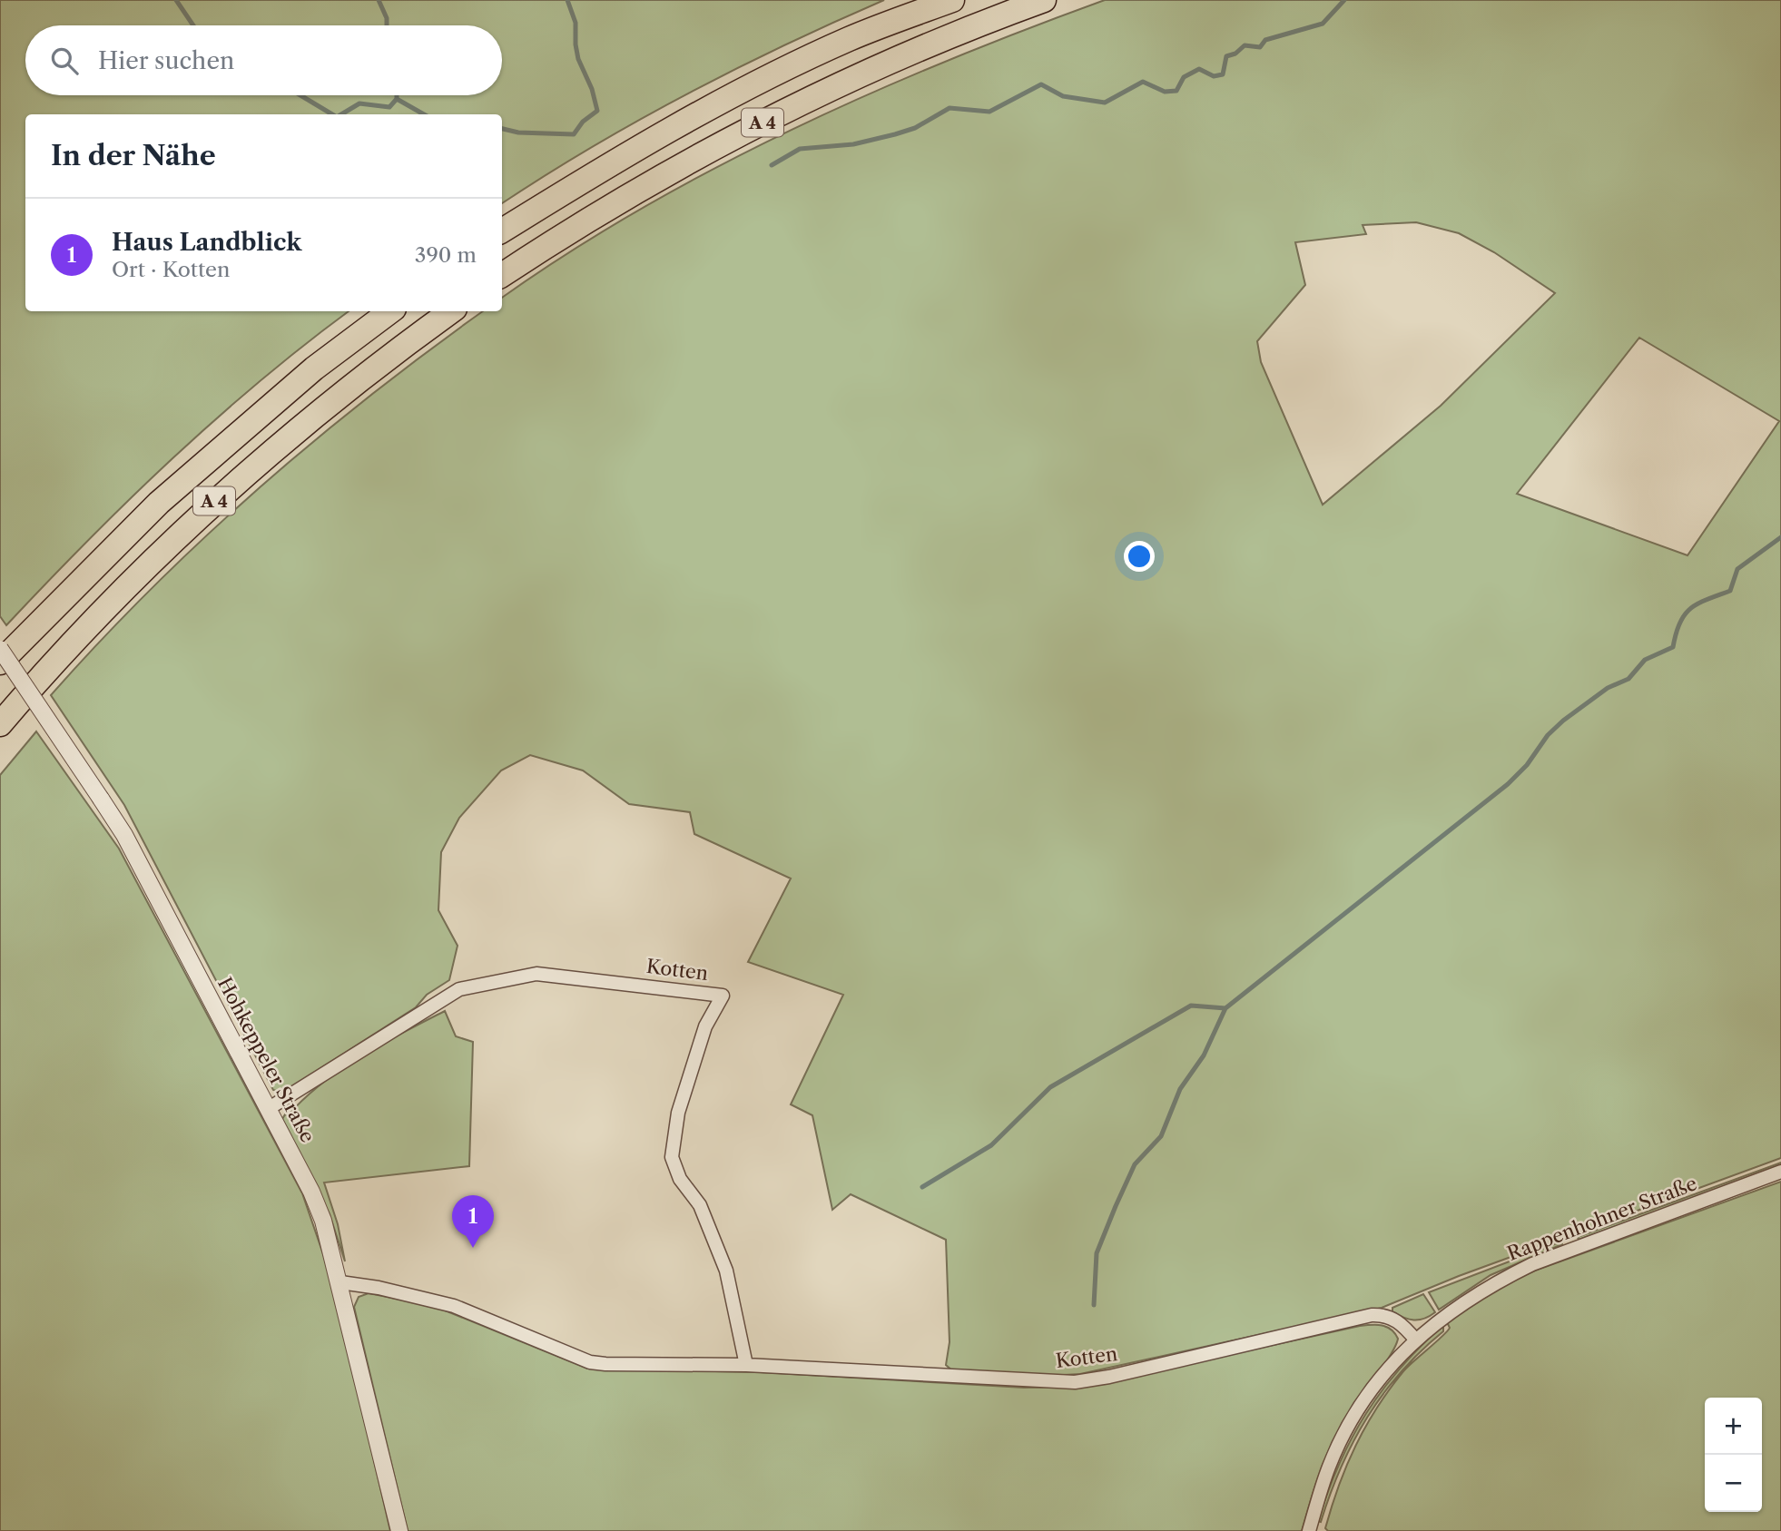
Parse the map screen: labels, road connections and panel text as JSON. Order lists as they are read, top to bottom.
{
  "streets": {
    "highway": ["A 4"],
    "street": ["Kotten", "Hohkeppeler Straße", "Rappenhohner Straße"]
  },
  "crossings": [
    ["Kotten", "Hohkeppeler Straße"],
    ["Kotten", "Rappenhohner Straße"]
  ],
  "page": {
    "search": "Hier suchen",
    "heading": "In der Nähe",
    "list": [
      {
        "mark": "1",
        "name": "Haus Landblick",
        "note": "Ort · Kotten",
        "value": "390 m"
      }
    ],
    "pins": "1",
    "map_buttons": ["+", "−"]
  }
}
